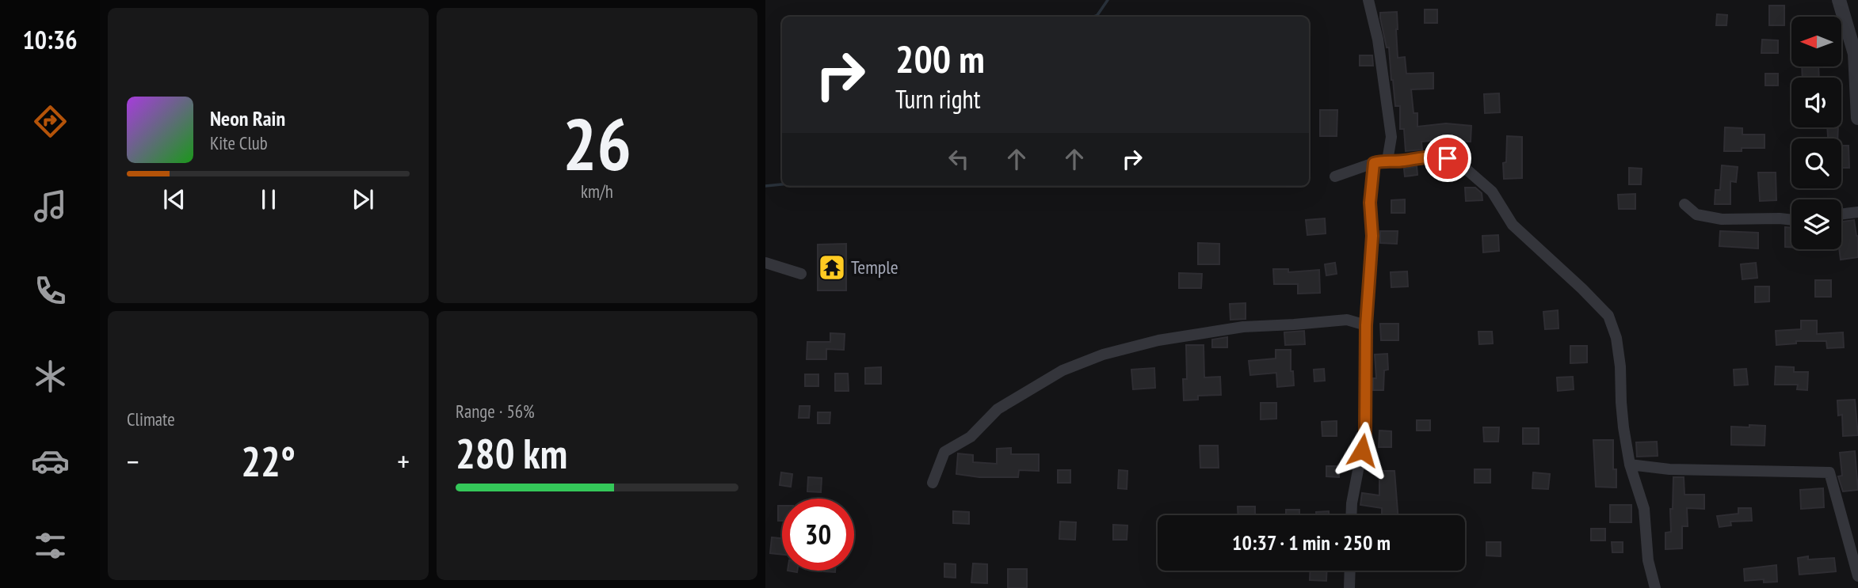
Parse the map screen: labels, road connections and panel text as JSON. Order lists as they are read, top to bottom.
{
  "places": {
    "temple": ["Temple"]
  },
  "north": "left",
  "page": {
    "tabs": "10:36",
    "tile": [
      ["26", "km/h"],
      "Climate",
      ["Range · 56%", "280 km"]
    ],
    "turn": ["200 m", "Turn right"],
    "song": ["Neon Rain", "Kite Club"],
    "heat": ["−", "22°", "+"],
    "limit": "30",
    "trip": "10:37 · 1 min · 250 m"
  }
}
